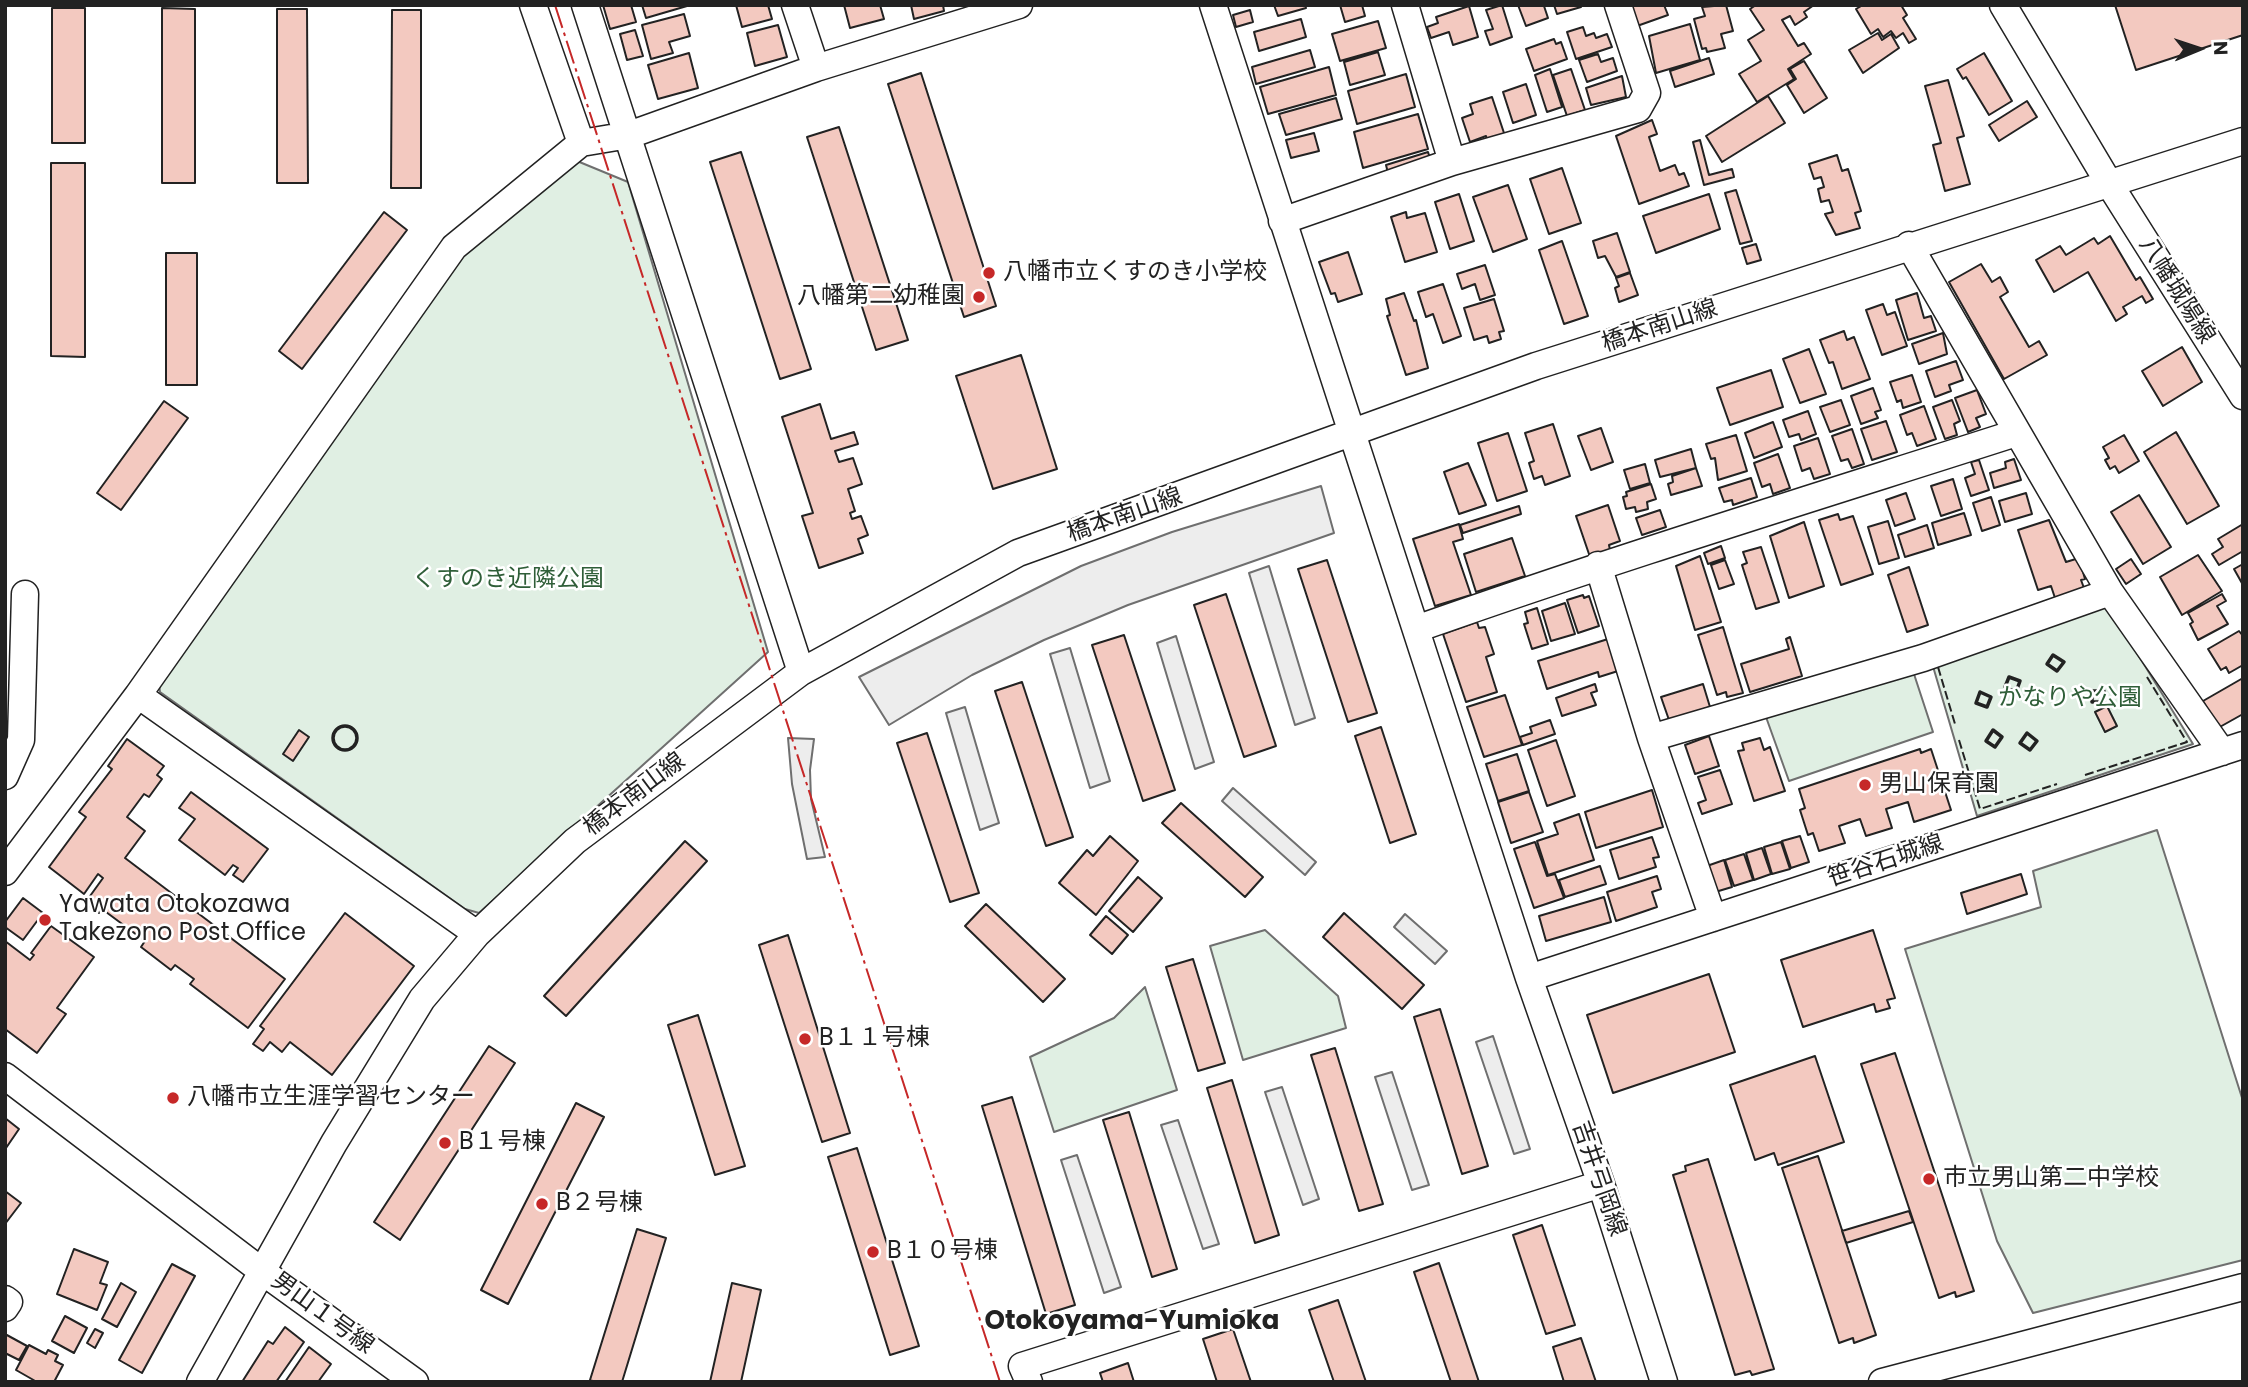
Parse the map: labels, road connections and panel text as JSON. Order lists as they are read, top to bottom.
{
  "streets": {
    "street": [
      "八幡城陽線",
      "橋本南山線",
      "笹谷石城線",
      "吉井弓岡線",
      "男山１号線"
    ]
  },
  "crossings": [
    ["八幡城陽線", "橋本南山線"],
    ["橋本南山線", "吉井弓岡線"],
    ["橋本南山線", "男山１号線"],
    ["笹谷石城線", "吉井弓岡線"]
  ],
  "districts": ["Otokoyama-Yumioka"],
  "parks": ["くすのき近隣公園", "かなりや公園"],
  "places": [
    "八幡市立くすのき小学校",
    "八幡第二幼稚園",
    "男山保育園",
    "Yawata Otokozawa Takezono Post Office",
    "B１１号棟",
    "八幡市立生涯学習センター",
    "B１号棟",
    "市立男山第二中学校",
    "B２号棟",
    "B１０号棟"
  ],
  "north": "right"
}
